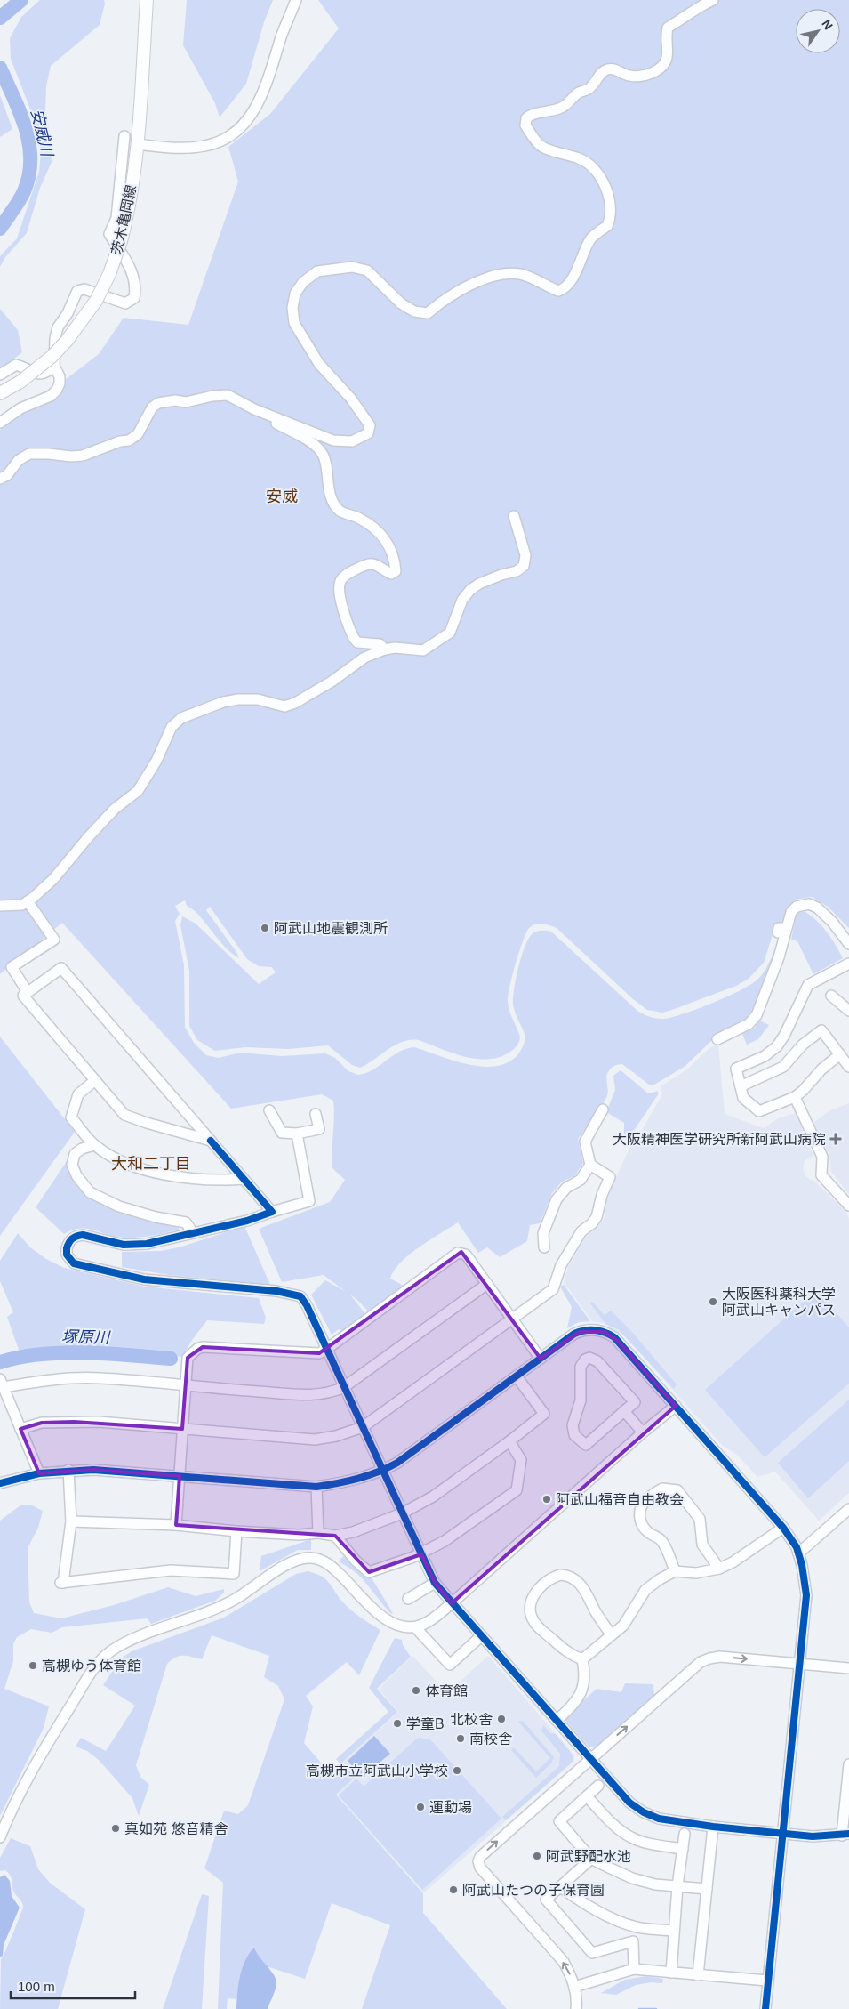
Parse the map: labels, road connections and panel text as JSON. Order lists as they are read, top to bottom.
{
  "streets": {
    "main road": ["茨木亀岡線"]
  },
  "districts": ["安威", "大和二丁目"],
  "water": ["安威川", "塚原川"],
  "places": {
    "other": [
      "阿武山地震観測所",
      "大阪医科薬科大学 阿武山キャンパス",
      "阿武山福音自由教会",
      "高槻ゆう体育館",
      "体育館",
      "北校舎",
      "学童B",
      "南校舎",
      "高槻市立阿武山小学校",
      "運動場",
      "真如苑 悠音精舎",
      "阿武野配水池",
      "阿武山たつの子保育園"
    ],
    "health": ["大阪精神医学研究所新阿武山病院"]
  },
  "scale_bar": "100 m",
  "north": "top right"
}
